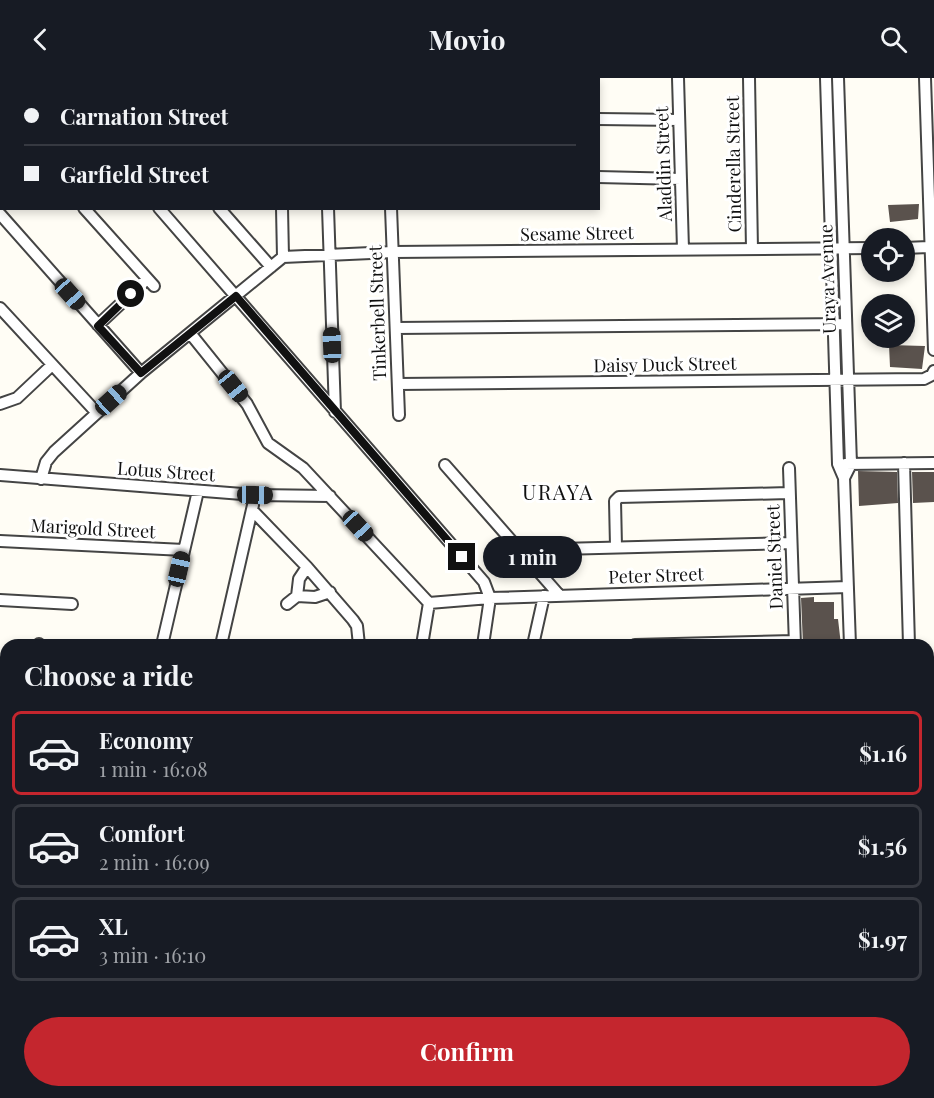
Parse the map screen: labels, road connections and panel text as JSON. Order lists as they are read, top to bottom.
{
  "streets": {
    "street": [
      "Aladdin Street",
      "Cinderella Street",
      "Sesame Street",
      "Uraya Avenue",
      "Tinkerbell Street",
      "Daisy Duck Street",
      "Lotus Street",
      "Marigold Street",
      "Daniel Street",
      "Peter Street"
    ]
  },
  "crossings": [
    ["Aladdin Street", "Sesame Street"],
    ["Cinderella Street", "Sesame Street"],
    ["Sesame Street", "Uraya Avenue"],
    ["Sesame Street", "Tinkerbell Street"],
    ["Uraya Avenue", "Daisy Duck Street"],
    ["Uraya Avenue", "Peter Street"],
    ["Tinkerbell Street", "Daisy Duck Street"],
    ["Daniel Street", "Peter Street"]
  ],
  "districts": ["URAYA"],
  "page": {
    "header": "Movio",
    "banner": ["Carnation Street", "Garfield Street"],
    "bubble": "1 min",
    "heading": "Choose a ride",
    "list": [
      {
        "name": "Economy",
        "note": "1 min · 16:08",
        "value": "$1.16"
      },
      {
        "name": "Comfort",
        "note": "2 min · 16:09",
        "value": "$1.56"
      },
      {
        "name": "XL",
        "note": "3 min · 16:10",
        "value": "$1.97"
      }
    ],
    "buttons": "Confirm"
  }
}
